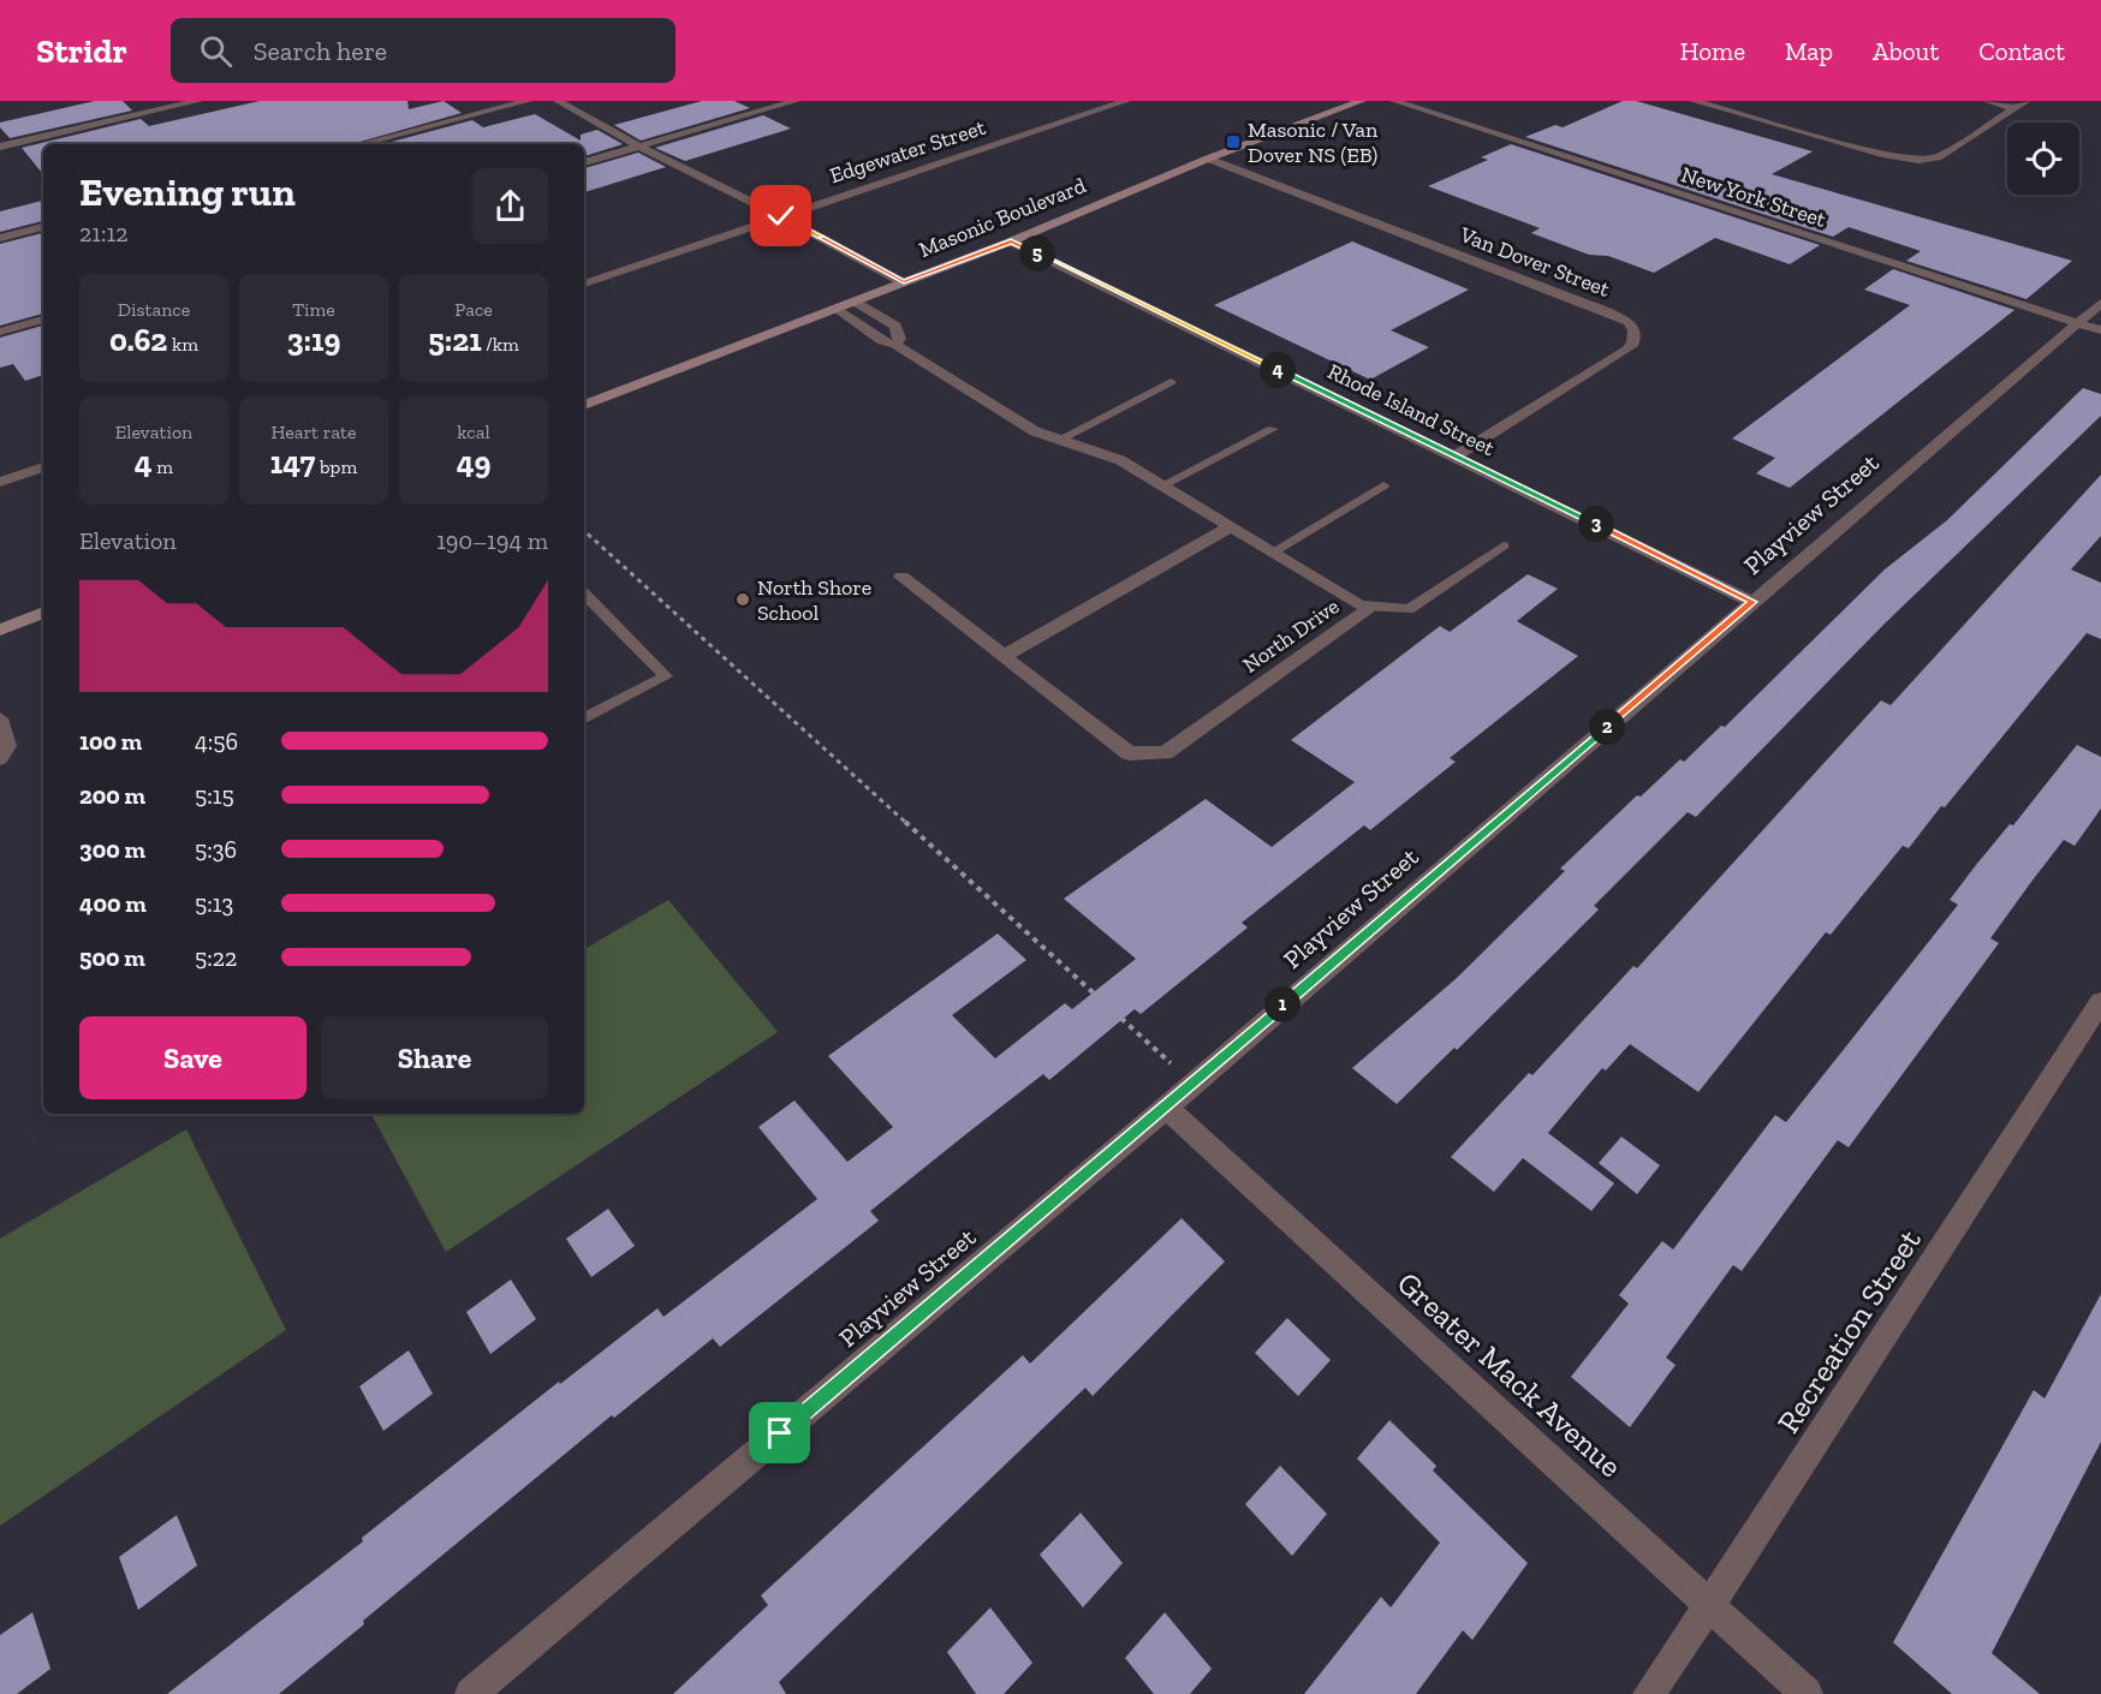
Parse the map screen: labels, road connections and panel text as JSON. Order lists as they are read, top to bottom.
{
  "streets": {
    "street": [
      "Edgewater Street",
      "New York Street",
      "Masonic Boulevard",
      "Van Dover Street",
      "Rhode Island Street",
      "Playview Street",
      "North Drive",
      "Recreation Street",
      "Greater Mack Avenue"
    ]
  },
  "crossings": [
    ["New York Street", "Playview Street"],
    ["Masonic Boulevard", "Van Dover Street"],
    ["Masonic Boulevard", "Rhode Island Street"],
    ["Masonic Boulevard", "North Drive"],
    ["Van Dover Street", "Rhode Island Street"],
    ["Rhode Island Street", "Playview Street"],
    ["Playview Street", "Greater Mack Avenue"],
    ["Recreation Street", "Greater Mack Avenue"]
  ],
  "places": {
    "transit": ["Masonic / Van Dover NS (EB)"],
    "other": ["North Shore School"]
  },
  "page": {
    "header": "Stridr",
    "search": "Search here",
    "nav": [
      "Home",
      "Map",
      "About",
      "Contact"
    ],
    "heading": ["Evening run", "21:12"],
    "pins": [
      "5",
      "4",
      "3",
      "2",
      "1"
    ],
    "stats": [
      ["Distance", "0.62 km"],
      ["Time", "3:19"],
      ["Pace", "5:21 /km"],
      ["Elevation", "4 m"],
      ["Heart rate", "147 bpm"],
      ["kcal", "49"]
    ],
    "chart": ["Elevation", "190–194 m"],
    "list": [
      {
        "name": "100 m",
        "note": "4:56"
      },
      {
        "name": "200 m",
        "note": "5:15"
      },
      {
        "name": "300 m",
        "note": "5:36"
      },
      {
        "name": "400 m",
        "note": "5:13"
      },
      {
        "name": "500 m",
        "note": "5:22"
      }
    ],
    "buttons": ["Save", "Share"]
  }
}
